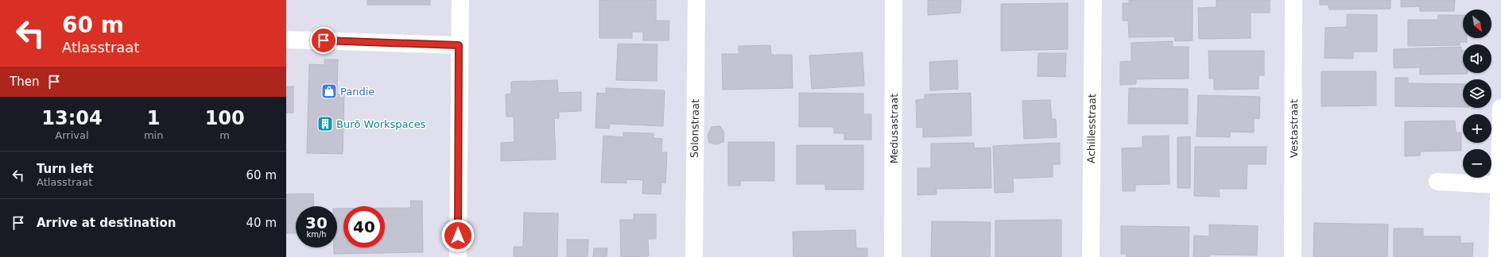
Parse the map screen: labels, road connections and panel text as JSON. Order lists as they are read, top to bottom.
{
  "streets": {
    "street": [
      "Solonstraat",
      "Medusastraat",
      "Achillesstraat",
      "Vestastraat"
    ]
  },
  "places": {
    "shop": ["Pandie"],
    "building": ["Burō Workspaces"]
  },
  "north": "bottom right",
  "page": {
    "turn": ["60 m", "Atlasstraat"],
    "map_buttons": ["+", "−"],
    "then": "Then",
    "eta": [
      "13:04",
      "Arrival",
      "1",
      "min",
      "100",
      "m"
    ],
    "list": [
      {
        "name": "Turn left",
        "note": "Atlasstraat",
        "value": "60 m"
      },
      {
        "name": "Arrive at destination",
        "value": "40 m"
      }
    ],
    "speed": "30 km/h",
    "limit": "40"
  }
}
